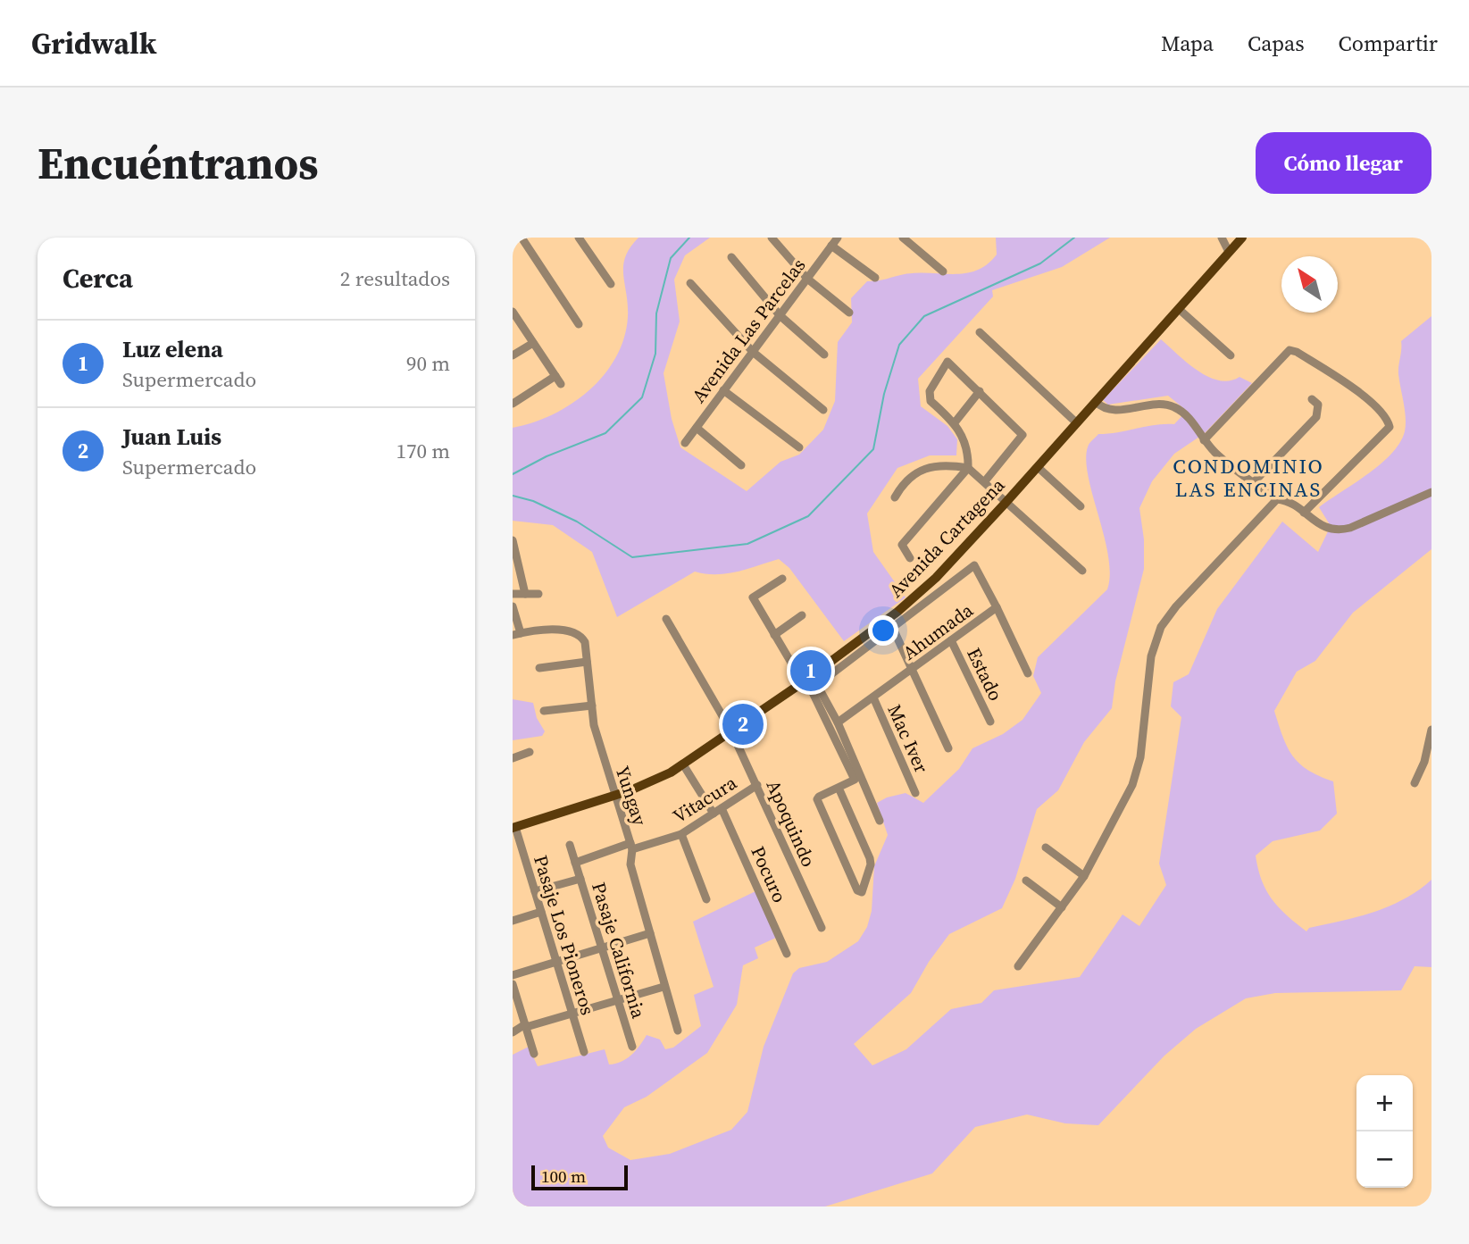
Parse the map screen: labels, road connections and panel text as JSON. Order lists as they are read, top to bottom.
{
  "streets": {
    "main road": ["Avenida Cartagena"],
    "street": [
      "Avenida Las Parcelas",
      "Ahumada",
      "Estado",
      "Mac Iver",
      "Yungay",
      "Vitacura",
      "Apoquindo",
      "Pocuro",
      "Pasaje Los Pioneros",
      "Pasaje California"
    ]
  },
  "crossings": [
    ["Avenida Cartagena", "Yungay"],
    ["Avenida Cartagena", "Apoquindo"],
    ["Avenida Cartagena", "Pasaje Los Pioneros"],
    ["Ahumada", "Estado"],
    ["Ahumada", "Mac Iver"],
    ["Yungay", "Vitacura"],
    ["Yungay", "Pasaje California"],
    ["Vitacura", "Apoquindo"],
    ["Vitacura", "Pocuro"],
    ["Vitacura", "Pasaje California"]
  ],
  "districts": ["CONDOMINIO LAS ENCINAS"],
  "scale_bar": "100 m",
  "north": "top left",
  "page": {
    "header": "Gridwalk",
    "nav": ["Mapa", "Capas", "Compartir"],
    "buttons": "Cómo llegar",
    "title": "Encuéntranos",
    "heading": ["Cerca", "2 resultados"],
    "list": [
      {
        "mark": "1",
        "name": "Luz elena",
        "note": "Supermercado",
        "value": "90 m"
      },
      {
        "mark": "2",
        "name": "Juan Luis",
        "note": "Supermercado",
        "value": "170 m"
      }
    ],
    "pins": ["1", "2"],
    "map_buttons": ["+", "−"],
    "scale": "100 m"
  }
}
